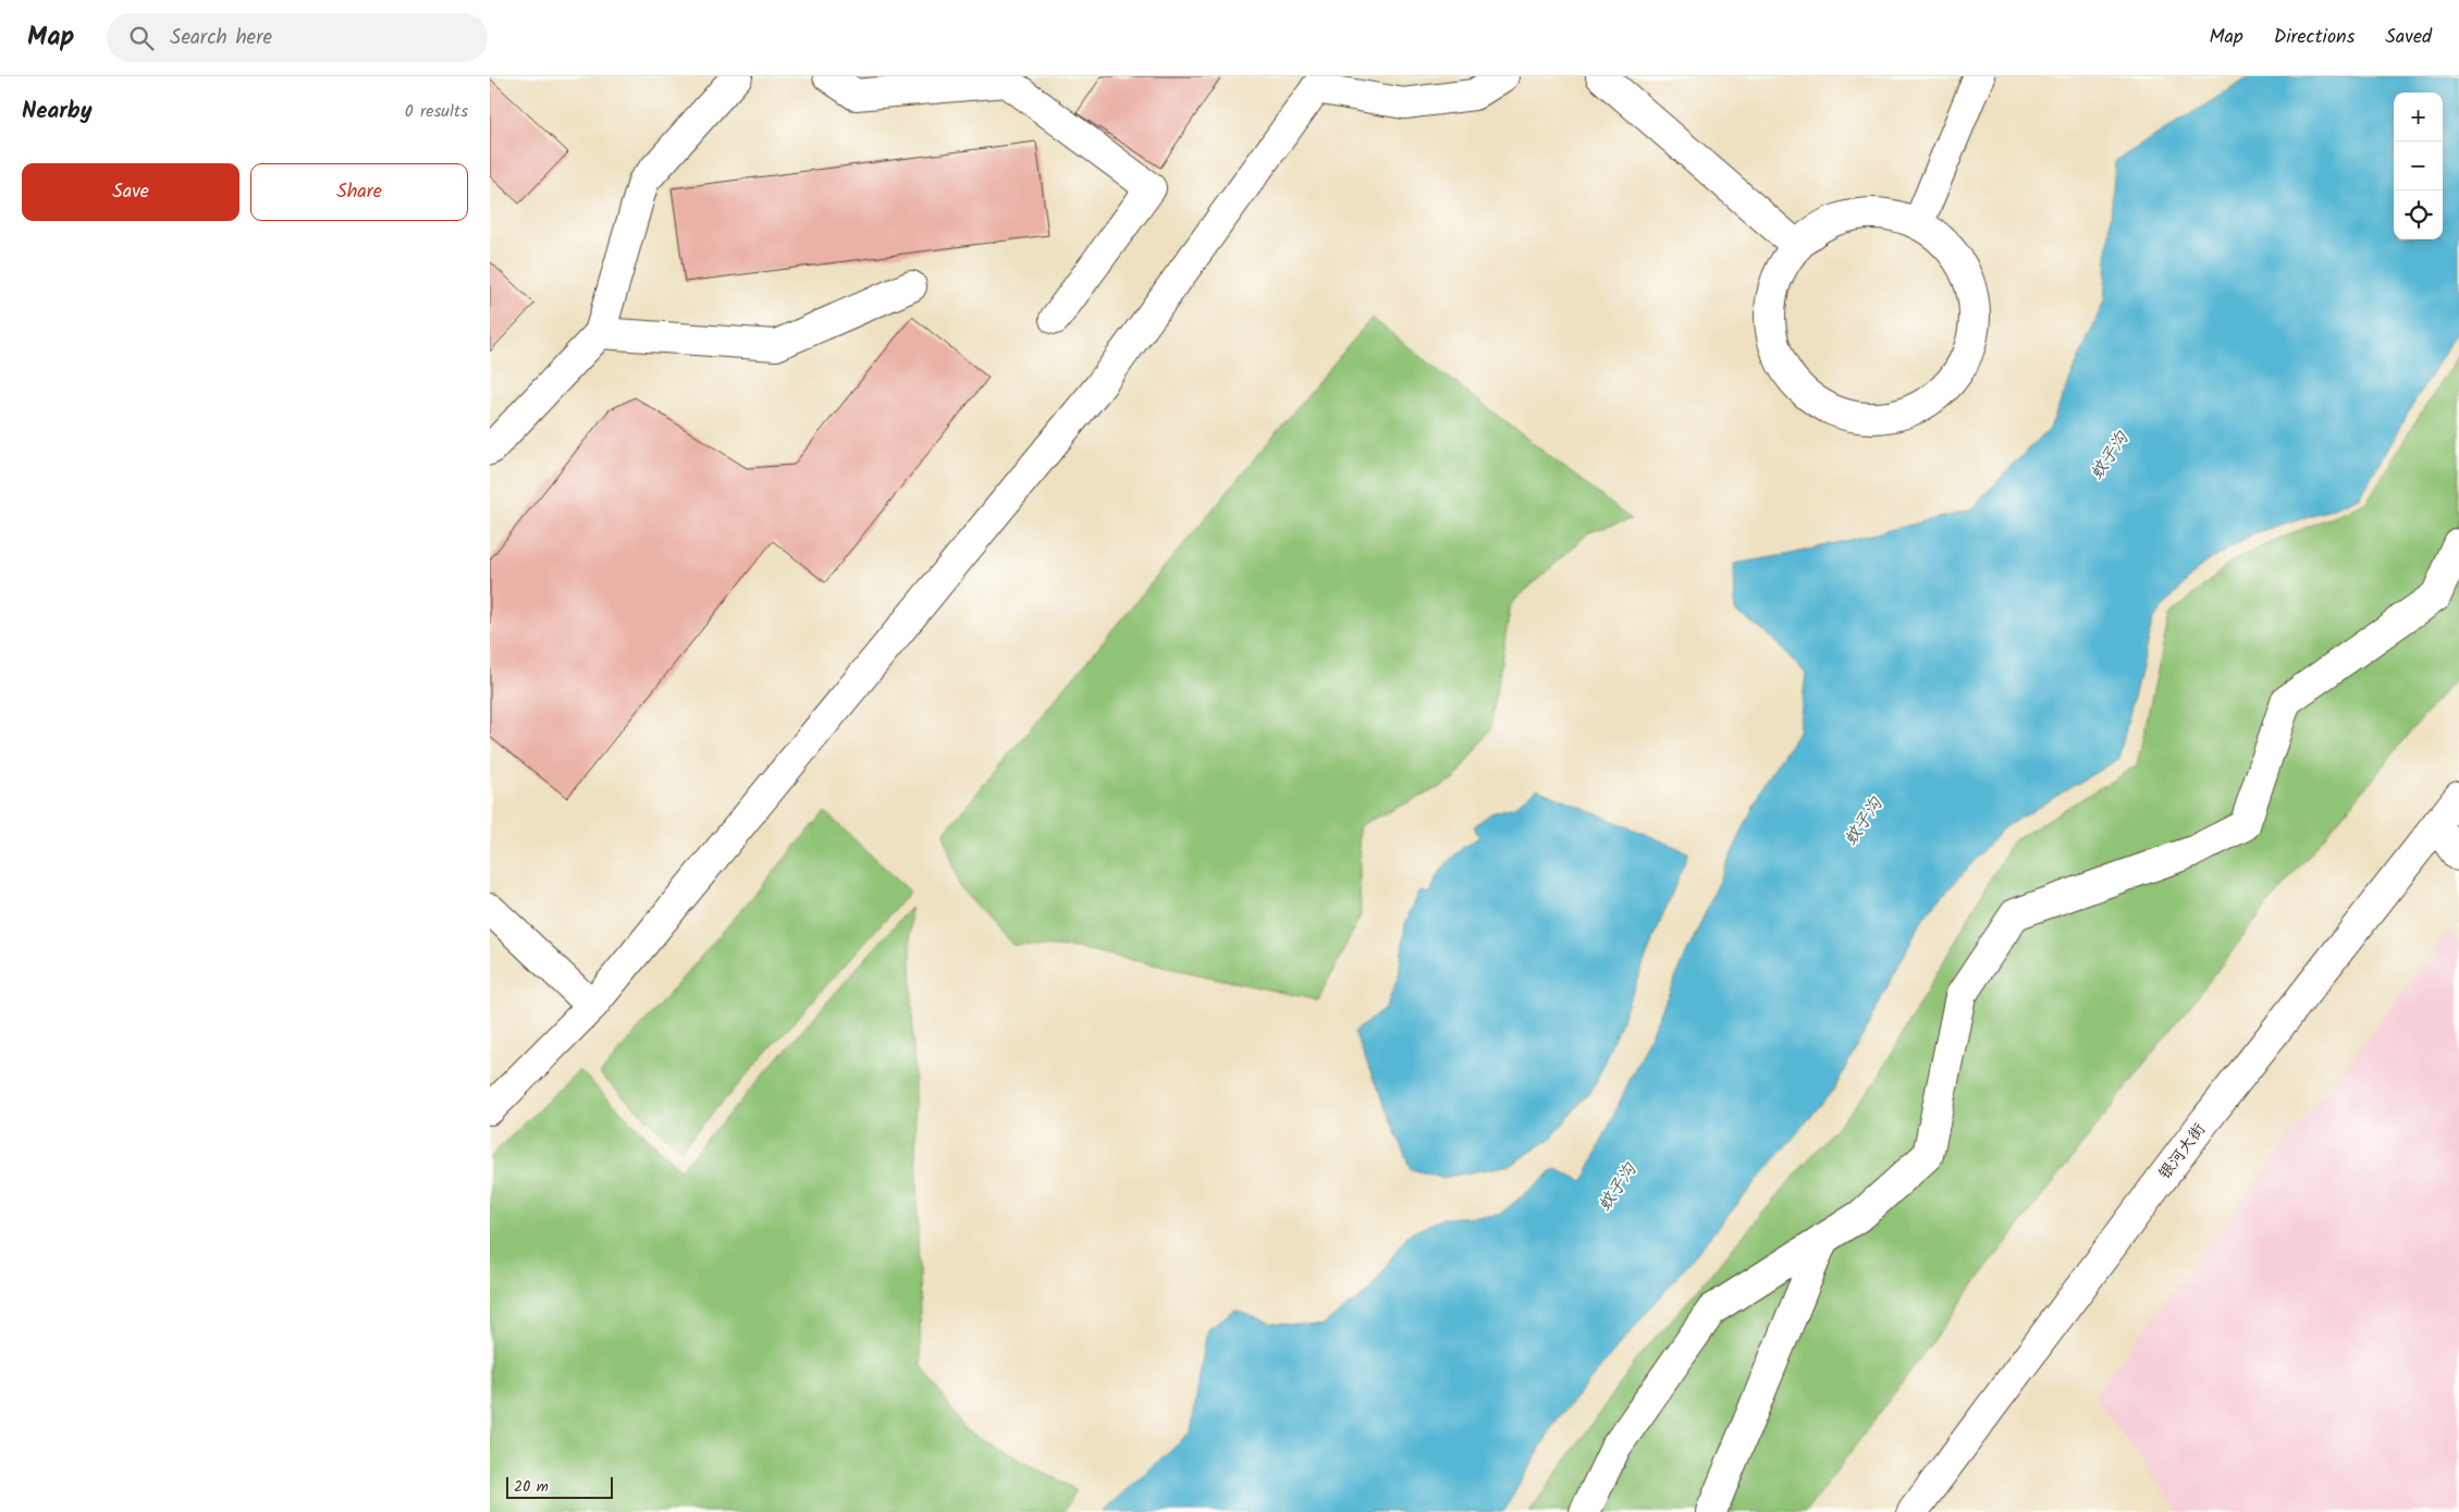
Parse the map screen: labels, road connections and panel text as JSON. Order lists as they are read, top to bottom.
{
  "streets": {
    "street": ["银河大街"]
  },
  "water": ["蚊子沟"],
  "scale_bar": "20 m",
  "page": {
    "header": "Map",
    "search": "Search here",
    "nav": ["Map", "Directions", "Saved"],
    "heading": ["Nearby", "0 results"],
    "map_buttons": ["+", "−"],
    "buttons": ["Save", "Share"],
    "scale": "20 m"
  }
}
